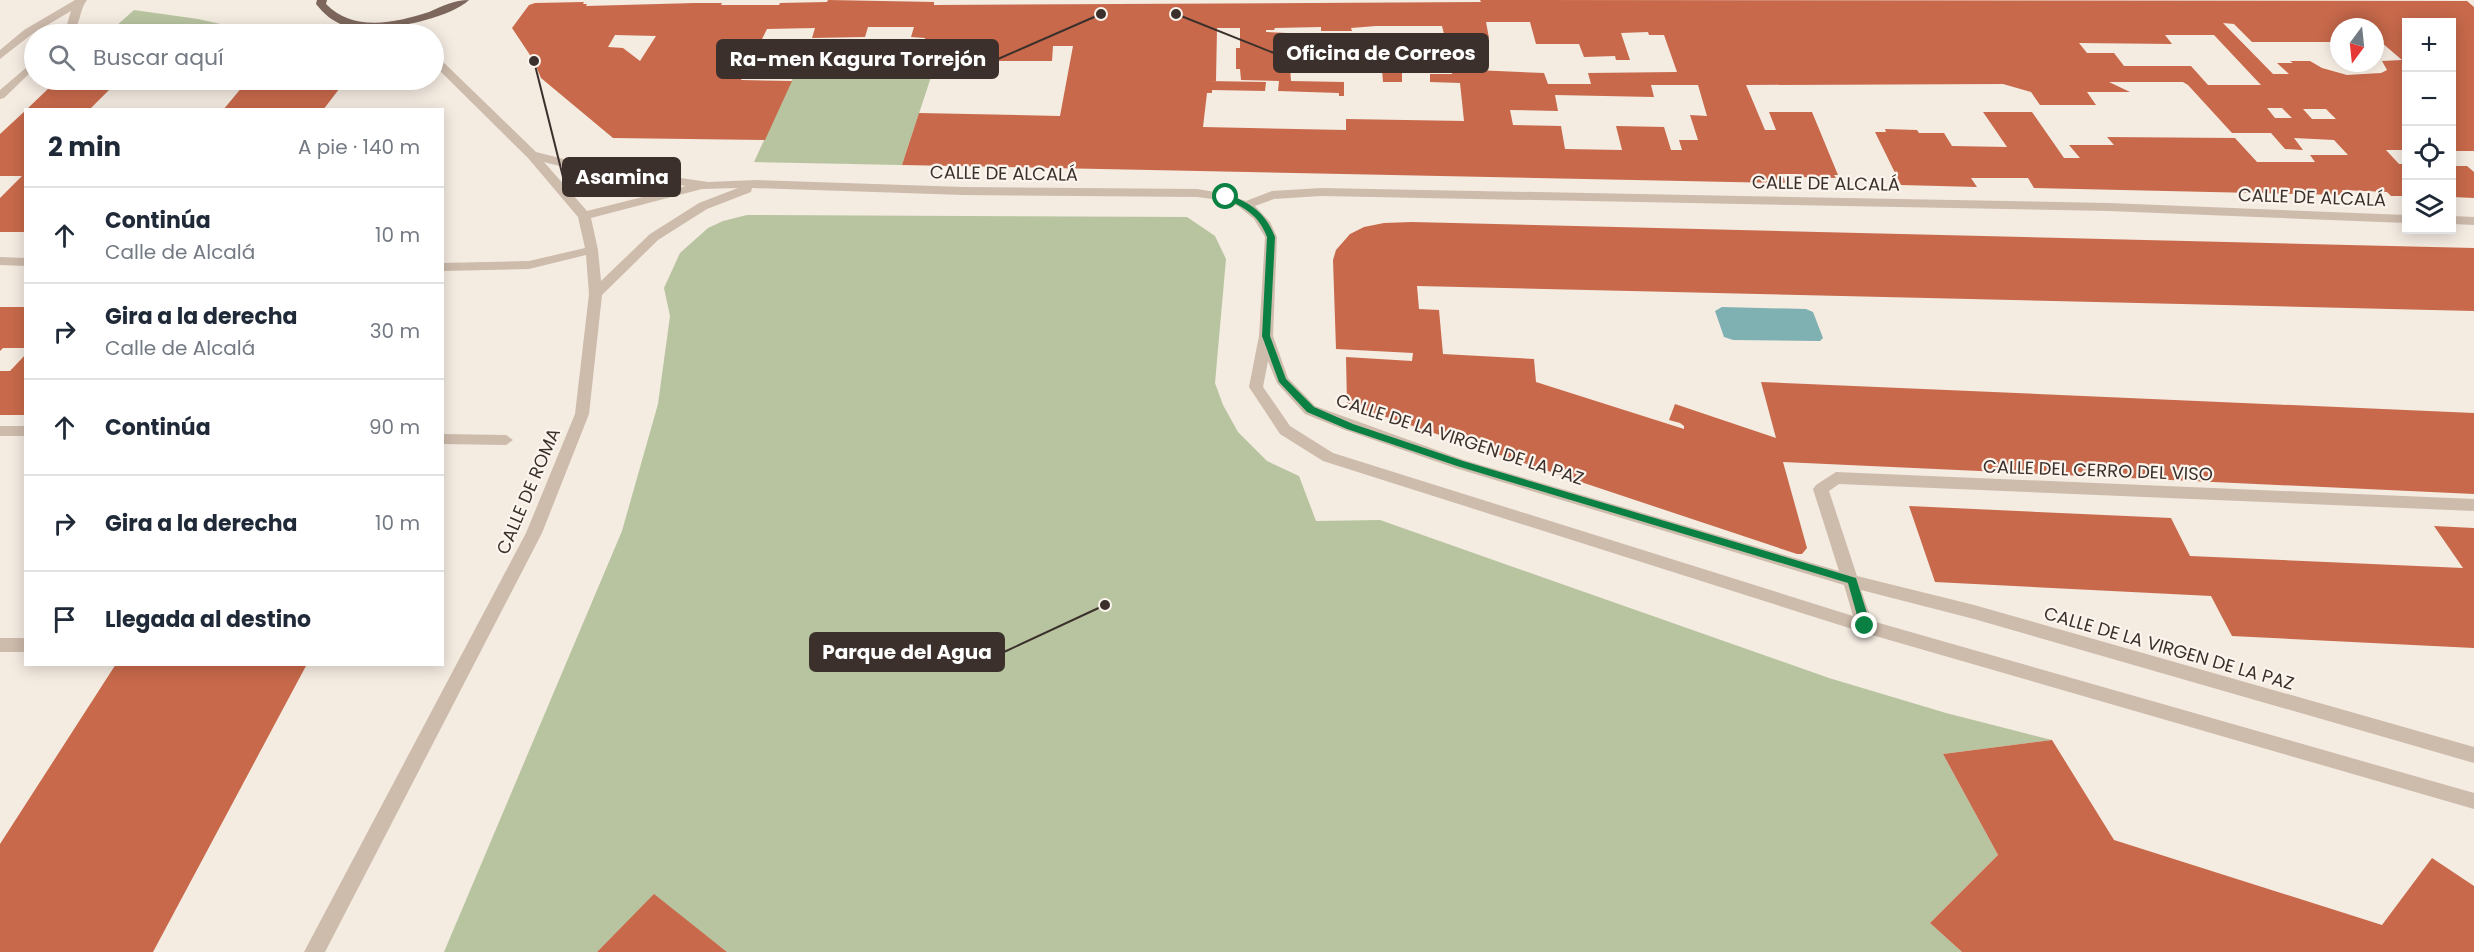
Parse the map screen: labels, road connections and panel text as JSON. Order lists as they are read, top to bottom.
{
  "streets": {
    "street": [
      "CALLE DE ALCALÁ",
      "CALLE DE LA VIRGEN DE LA PAZ",
      "CALLE DEL CERRO DEL VISO",
      "CALLE DE ROMA"
    ]
  },
  "crossings": [
    ["CALLE DE ALCALÁ", "CALLE DE ROMA"],
    ["CALLE DE LA VIRGEN DE LA PAZ", "CALLE DEL CERRO DEL VISO"]
  ],
  "places": [
    "Ra-men Kagura Torrejón",
    "Oficina de Correos",
    "Asamina",
    "Parque del Agua"
  ],
  "north": "bottom",
  "page": {
    "map_buttons": ["+", "−"],
    "search": "Buscar aquí",
    "heading": ["2 min", "A pie · 140 m"],
    "list": [
      ["Continúa", "Calle de Alcalá", "10 m"],
      ["Gira a la derecha", "Calle de Alcalá", "30 m"],
      ["Continúa", "90 m"],
      ["Gira a la derecha", "10 m"],
      "Llegada al destino"
    ]
  }
}
